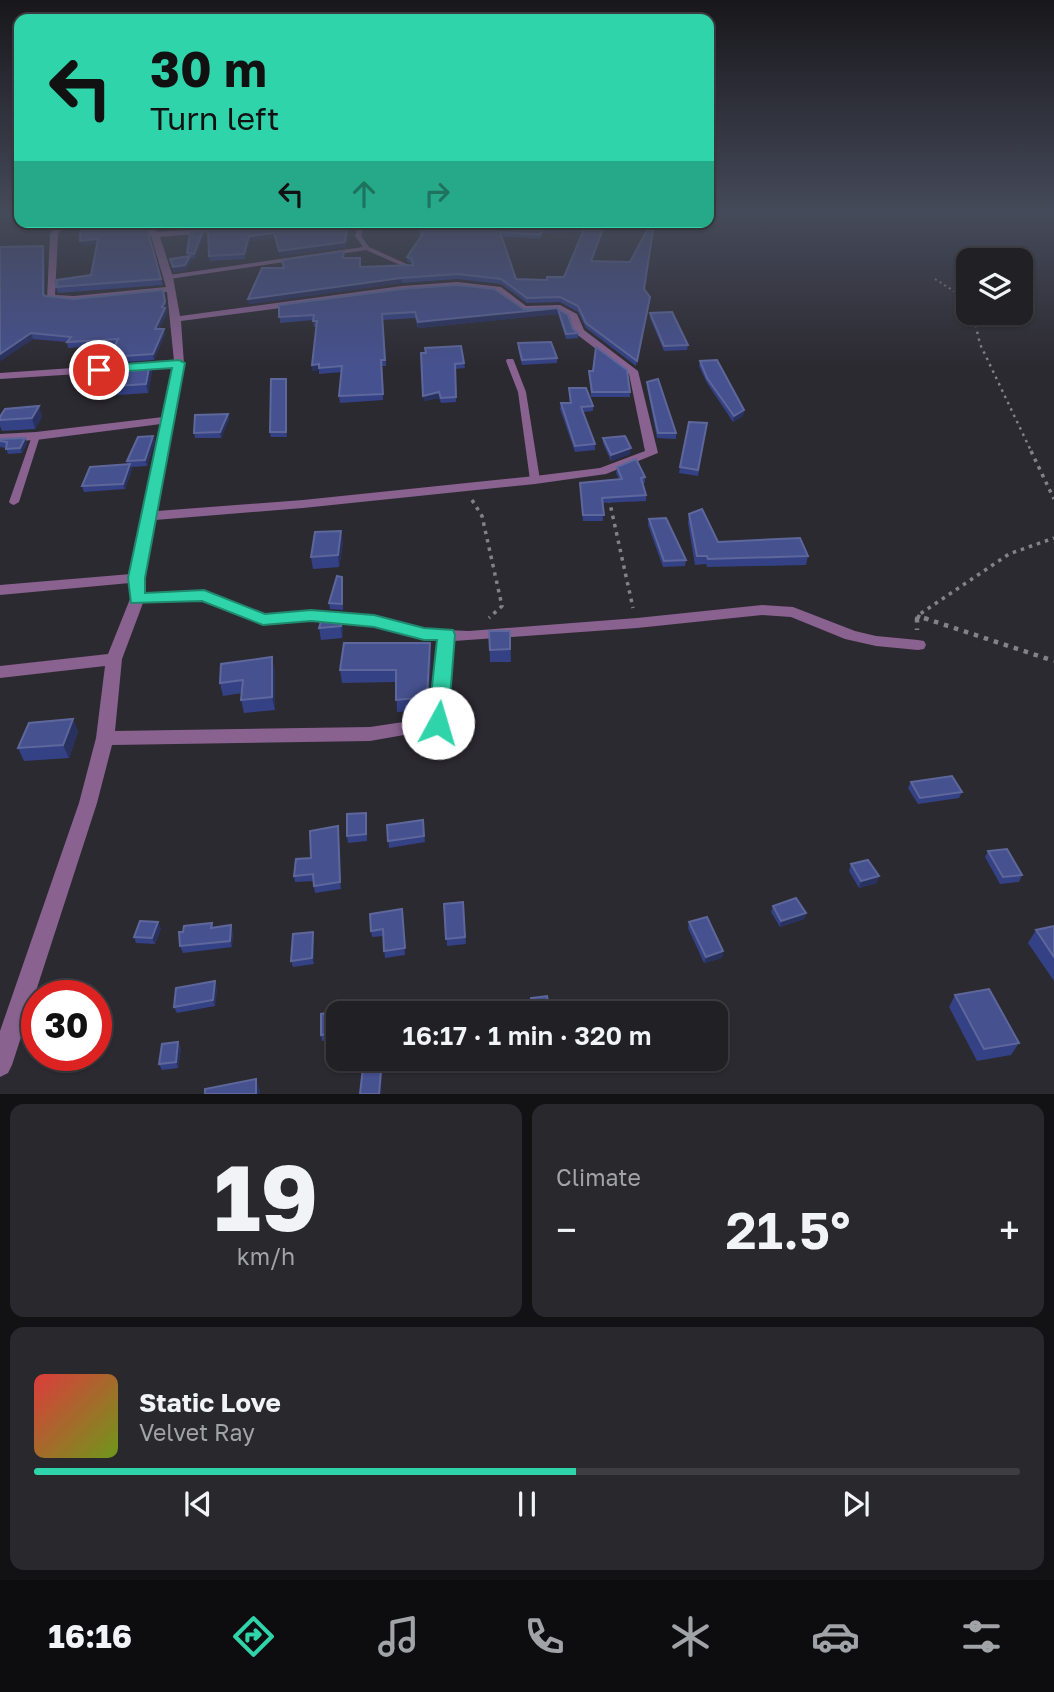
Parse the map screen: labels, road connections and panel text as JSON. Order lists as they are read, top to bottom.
{
  "page": {
    "turn": ["30 m", "Turn left"],
    "limit": "30",
    "trip": "16:17 · 1 min · 320 m",
    "tile": [
      ["19", "km/h"],
      "Climate"
    ],
    "heat": ["−", "21.5°", "+"],
    "song": ["Static Love", "Velvet Ray"],
    "tabs": "16:16"
  }
}
